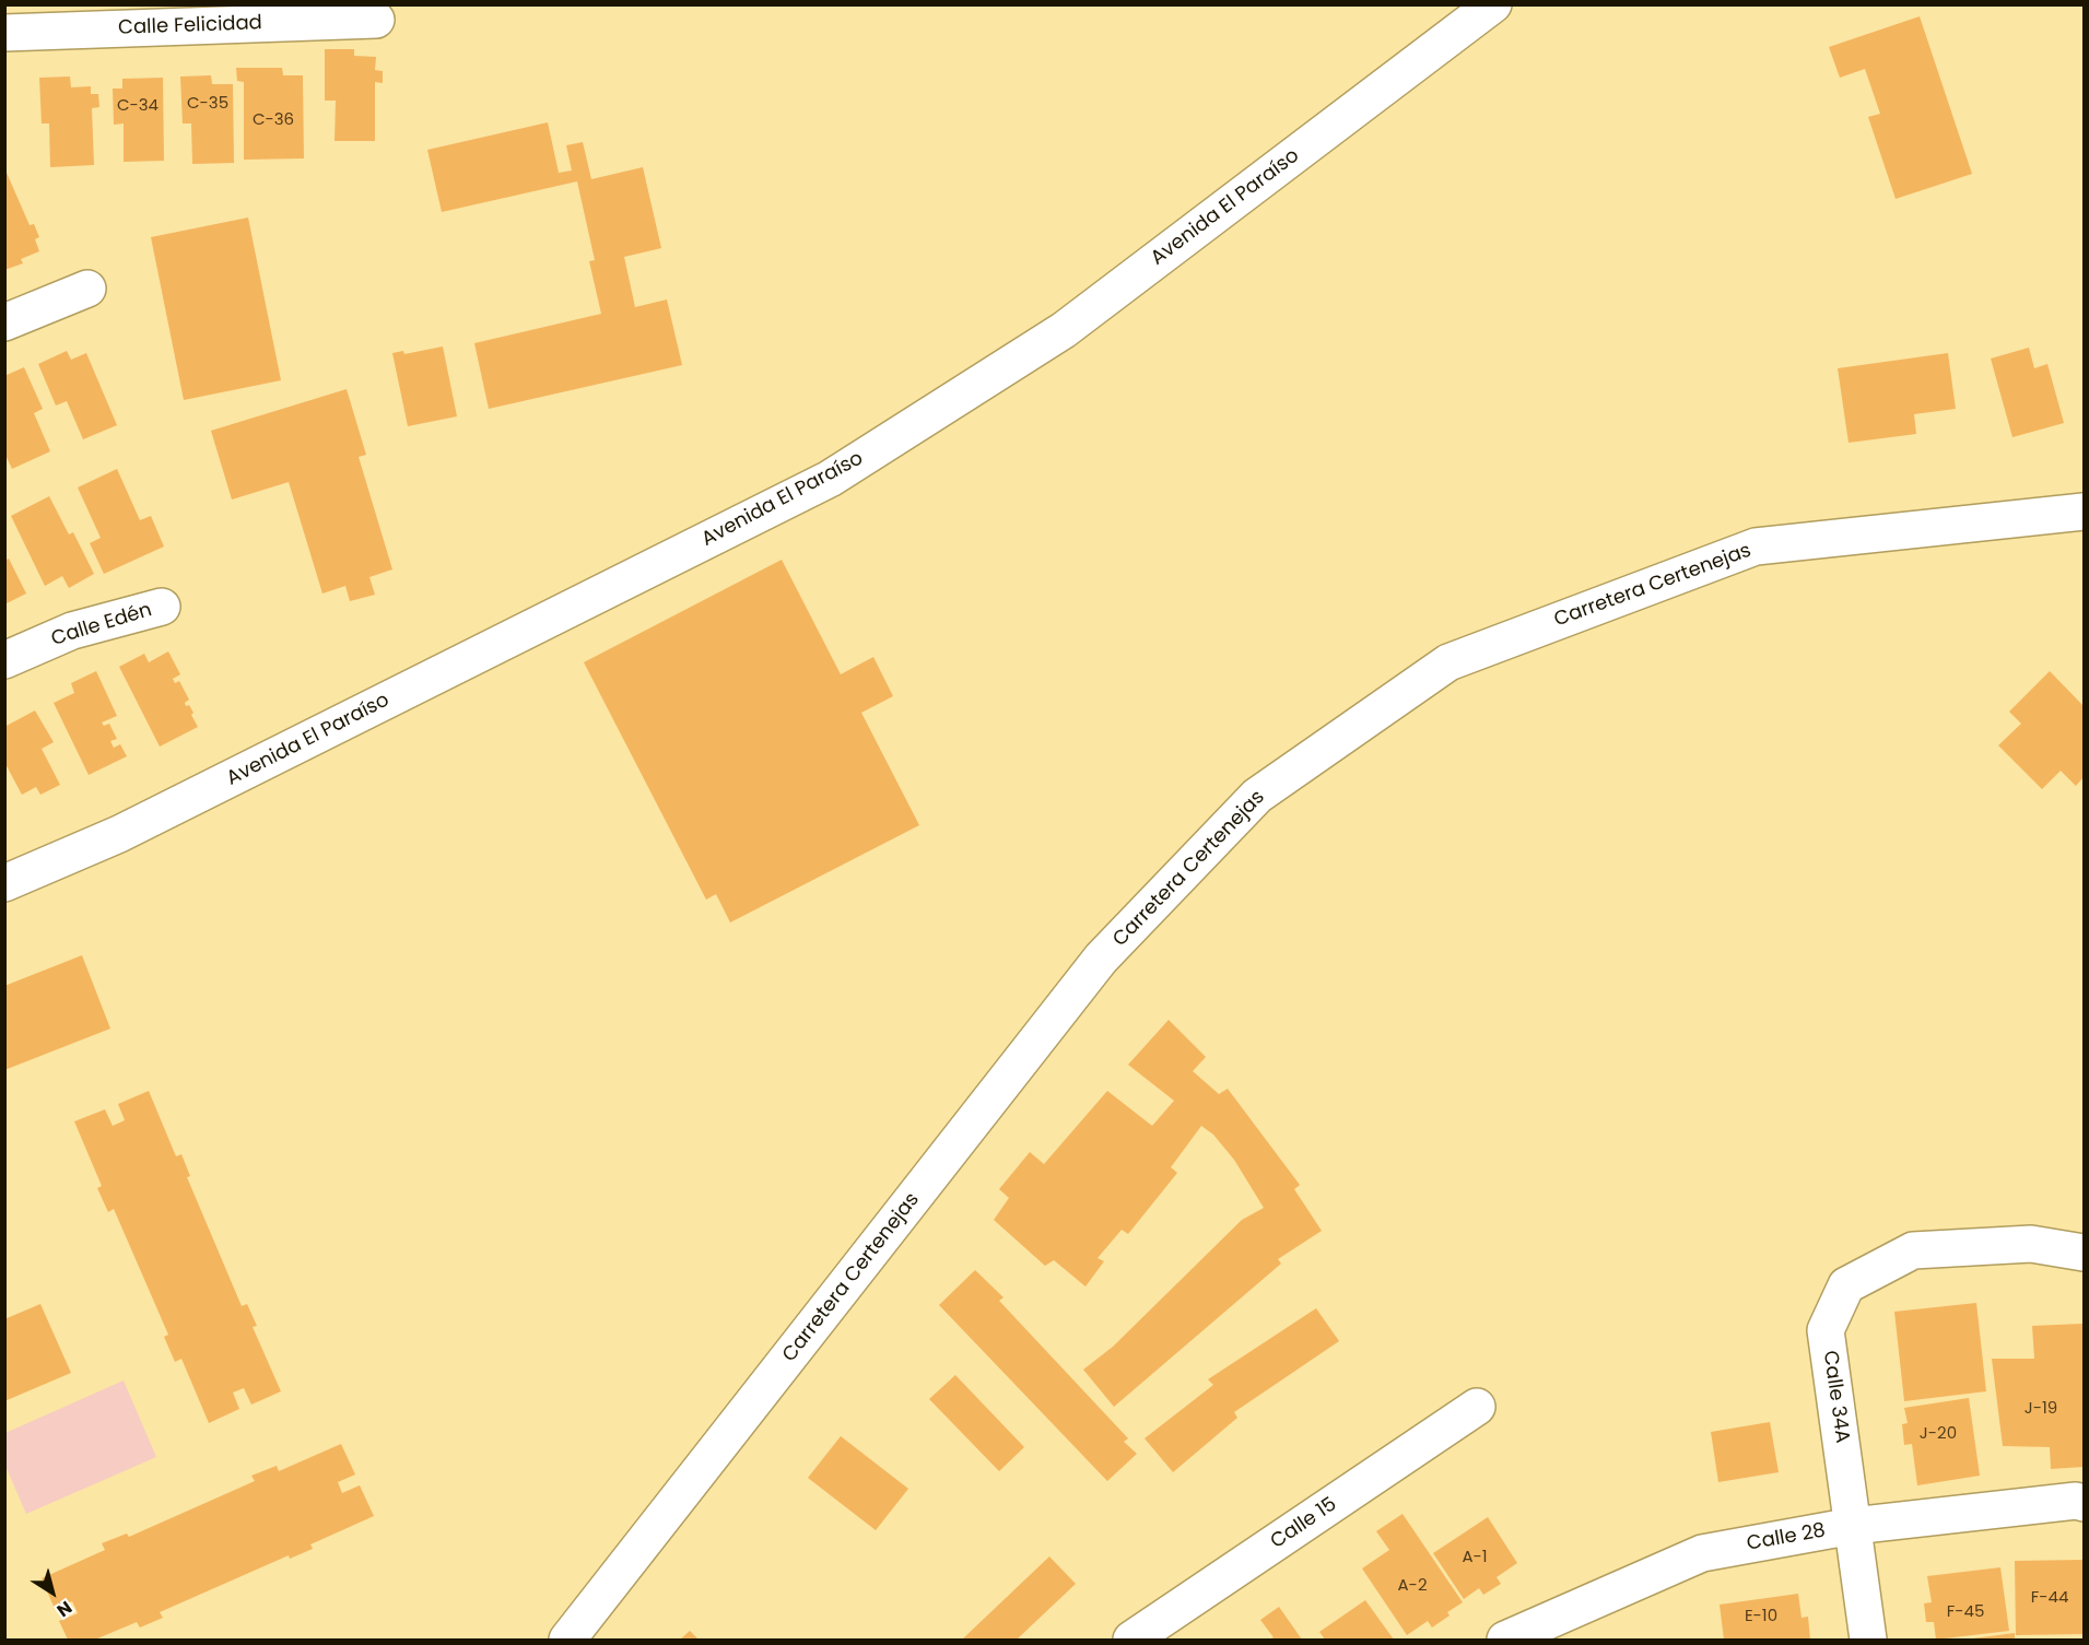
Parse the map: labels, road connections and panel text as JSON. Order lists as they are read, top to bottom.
{
  "streets": {
    "street": [
      "Calle Felicidad",
      "Avenida El Paraíso",
      "Carretera Certenejas",
      "Calle Edén",
      "Calle 34A",
      "Calle 15",
      "Calle 28"
    ]
  },
  "crossings": [
    ["Calle 34A", "Calle 28"]
  ],
  "house_numbers": [
    "C-35",
    "C-34",
    "C-36",
    "J-19",
    "J-20",
    "A-1",
    "A-2",
    "F-44",
    "F-45",
    "E-10"
  ],
  "north": "bottom right"
}
